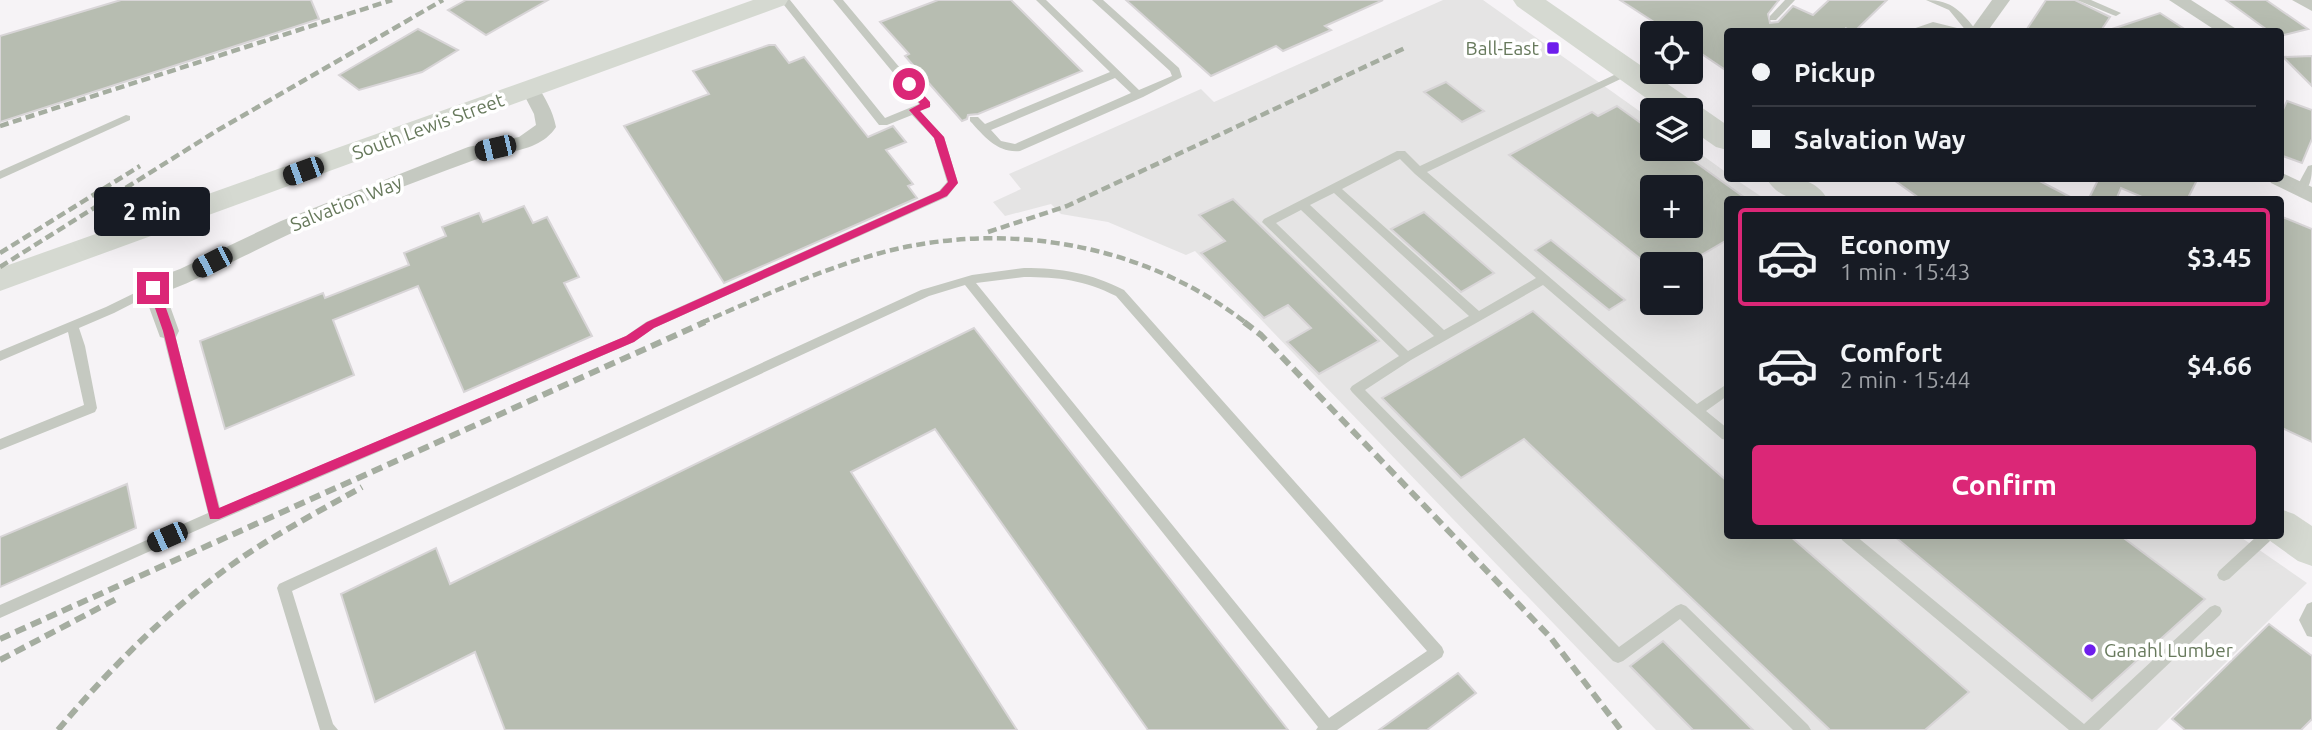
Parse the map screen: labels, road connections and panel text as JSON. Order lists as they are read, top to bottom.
{
  "streets": {
    "main road": ["South Lewis Street"],
    "street": ["Salvation Way"]
  },
  "crossings": [
    ["South Lewis Street", "Salvation Way"]
  ],
  "places": {
    "transit": ["Ball-East"],
    "other": ["Ganahl Lumber"]
  },
  "page": {
    "map_buttons": ["+", "−"],
    "banner": ["Pickup", "Salvation Way"],
    "bubble": "2 min",
    "list": [
      {
        "name": "Economy",
        "note": "1 min · 15:43",
        "value": "$3.45"
      },
      {
        "name": "Comfort",
        "note": "2 min · 15:44",
        "value": "$4.66"
      }
    ],
    "buttons": "Confirm"
  }
}
